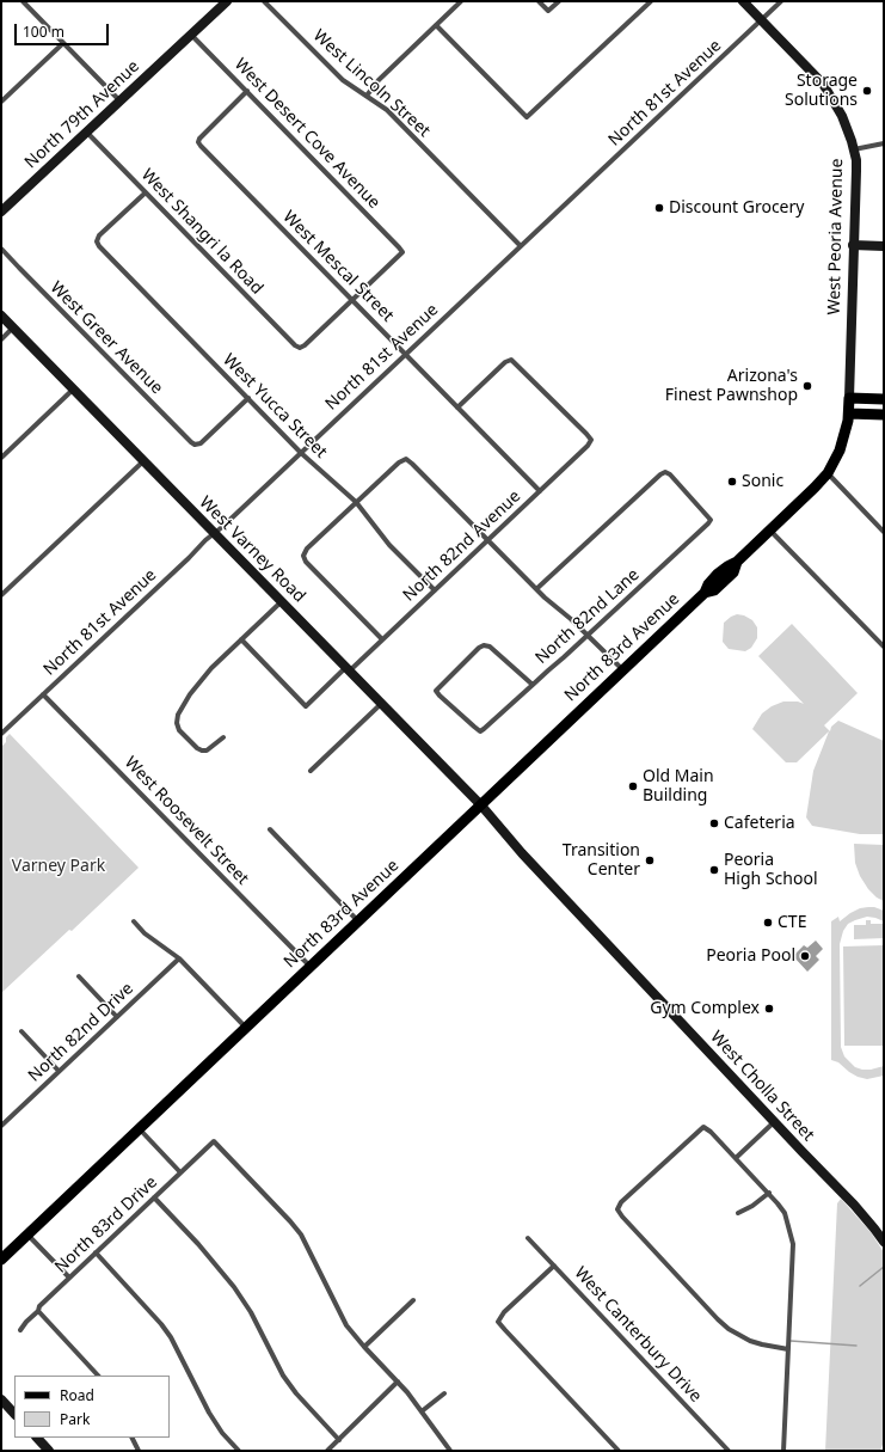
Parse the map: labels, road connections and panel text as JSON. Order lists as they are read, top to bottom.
{
  "streets": {
    "main road": ["North 83rd Avenue"],
    "street": [
      "West Lincoln Street",
      "North 81st Avenue",
      "North 79th Avenue",
      "West Desert Cove Avenue",
      "West Shangri la Road",
      "West Peoria Avenue",
      "West Mescal Street",
      "West Greer Avenue",
      "West Yucca Street",
      "North 82nd Avenue",
      "West Varney Road",
      "North 82nd Lane",
      "West Roosevelt Street",
      "North 82nd Drive",
      "West Cholla Street",
      "North 83rd Drive",
      "West Canterbury Drive"
    ]
  },
  "crossings": [
    ["West Lincoln Street", "North 81st Avenue"],
    ["North 81st Avenue", "West Peoria Avenue"],
    ["North 81st Avenue", "West Mescal Street"],
    ["North 81st Avenue", "West Yucca Street"],
    ["North 81st Avenue", "West Varney Road"],
    ["North 81st Avenue", "West Roosevelt Street"],
    ["North 79th Avenue", "West Desert Cove Avenue"],
    ["North 79th Avenue", "West Shangri la Road"],
    ["West Desert Cove Avenue", "West Shangri la Road"],
    ["West Desert Cove Avenue", "West Mescal Street"],
    ["West Shangri la Road", "West Mescal Street"],
    ["West Shangri la Road", "West Yucca Street"],
    ["West Peoria Avenue", "North 83rd Avenue"],
    ["West Mescal Street", "North 82nd Avenue"],
    ["West Greer Avenue", "West Yucca Street"],
    ["West Yucca Street", "North 82nd Avenue"],
    ["North 82nd Avenue", "West Varney Road"],
    ["West Varney Road", "North 83rd Avenue"],
    ["West Varney Road", "West Cholla Street"],
    ["North 83rd Avenue", "West Roosevelt Street"],
    ["North 83rd Avenue", "West Cholla Street"]
  ],
  "parks": ["Varney Park"],
  "places": [
    "Storage Solutions",
    "Discount Grocery",
    "Arizona's Finest Pawnshop",
    "Sonic",
    "Old Main Building",
    "Cafeteria",
    "Transition Center",
    "Peoria High School",
    "CTE",
    "Peoria Pool",
    "Gym Complex"
  ],
  "legend": ["Road", "Park"],
  "scale_bar": "100 m"
}
